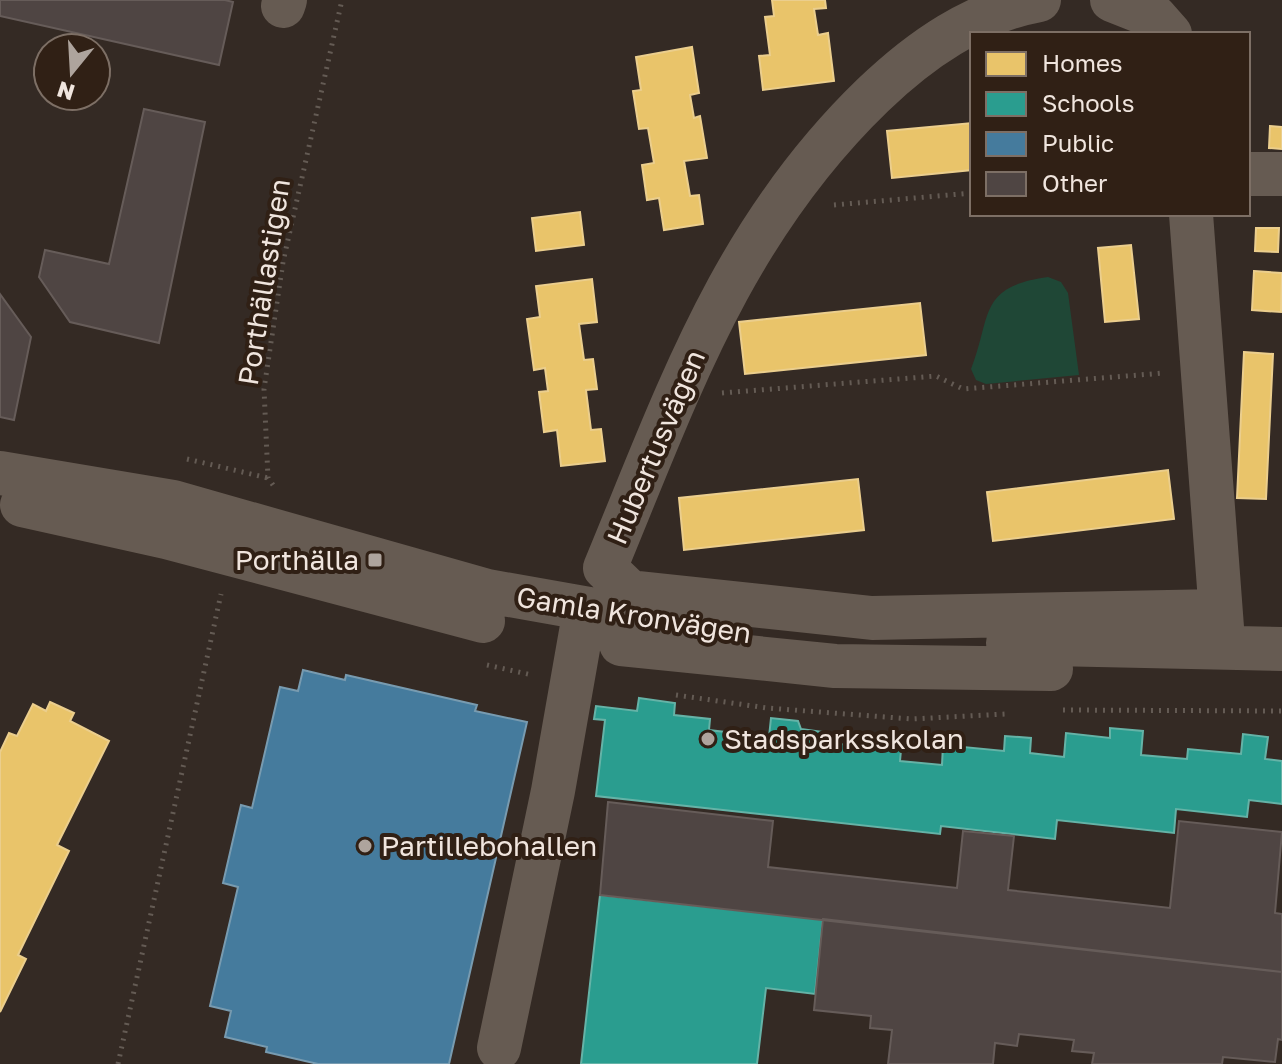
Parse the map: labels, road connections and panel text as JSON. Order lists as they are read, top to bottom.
{
  "streets": {
    "street": ["Hubertusvägen", "Gamla Kronvägen"],
    "path": ["Porthällastigen"]
  },
  "crossings": [
    ["Porthällastigen", "Gamla Kronvägen"],
    ["Hubertusvägen", "Gamla Kronvägen"]
  ],
  "places": {
    "transit": ["Porthälla"],
    "other": ["Stadsparksskolan", "Partillebohallen"]
  },
  "legend": [
    "Homes",
    "Schools",
    "Public",
    "Other"
  ],
  "north": "bottom"
}
